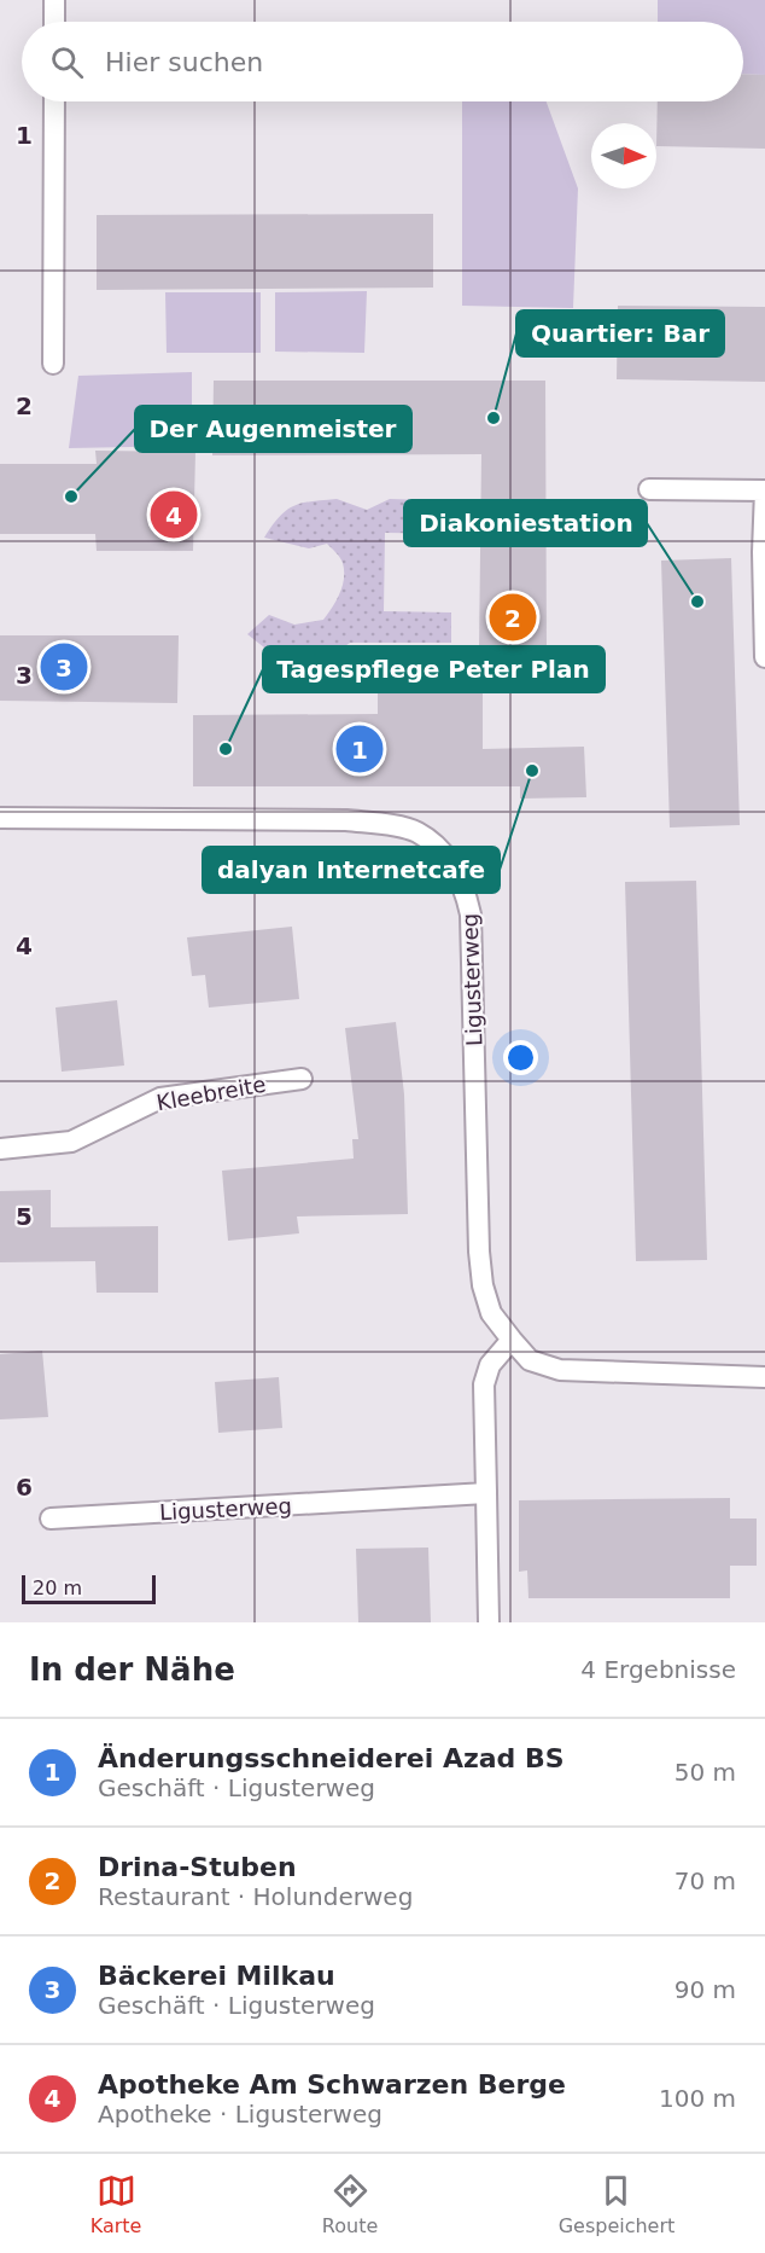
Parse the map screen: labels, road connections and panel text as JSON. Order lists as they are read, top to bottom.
{
  "streets": {
    "street": ["Ligusterweg", "Kleebreite"]
  },
  "places": [
    "Quartier: Bar",
    "Der Augenmeister",
    "Diakoniestation",
    "Tagespflege Peter Plan",
    "dalyan Internetcafe"
  ],
  "scale_bar": "20 m",
  "north": "right",
  "page": {
    "search": "Hier suchen",
    "pins": [
      "4",
      "2",
      "3",
      "1"
    ],
    "scale": "20 m",
    "heading": ["In der Nähe", "4 Ergebnisse"],
    "list": [
      {
        "mark": "1",
        "name": "Änderungsschneiderei Azad BS",
        "note": "Geschäft · Ligusterweg",
        "value": "50 m"
      },
      {
        "mark": "2",
        "name": "Drina-Stuben",
        "note": "Restaurant · Holunderweg",
        "value": "70 m"
      },
      {
        "mark": "3",
        "name": "Bäckerei Milkau",
        "note": "Geschäft · Ligusterweg",
        "value": "90 m"
      },
      {
        "mark": "4",
        "name": "Apotheke Am Schwarzen Berge",
        "note": "Apotheke · Ligusterweg",
        "value": "100 m"
      }
    ],
    "nav": ["Karte", "Route", "Gespeichert"]
  },
  "grid": {
    "rows": [
      "1",
      "2",
      "3",
      "4",
      "5",
      "6"
    ]
  }
}
